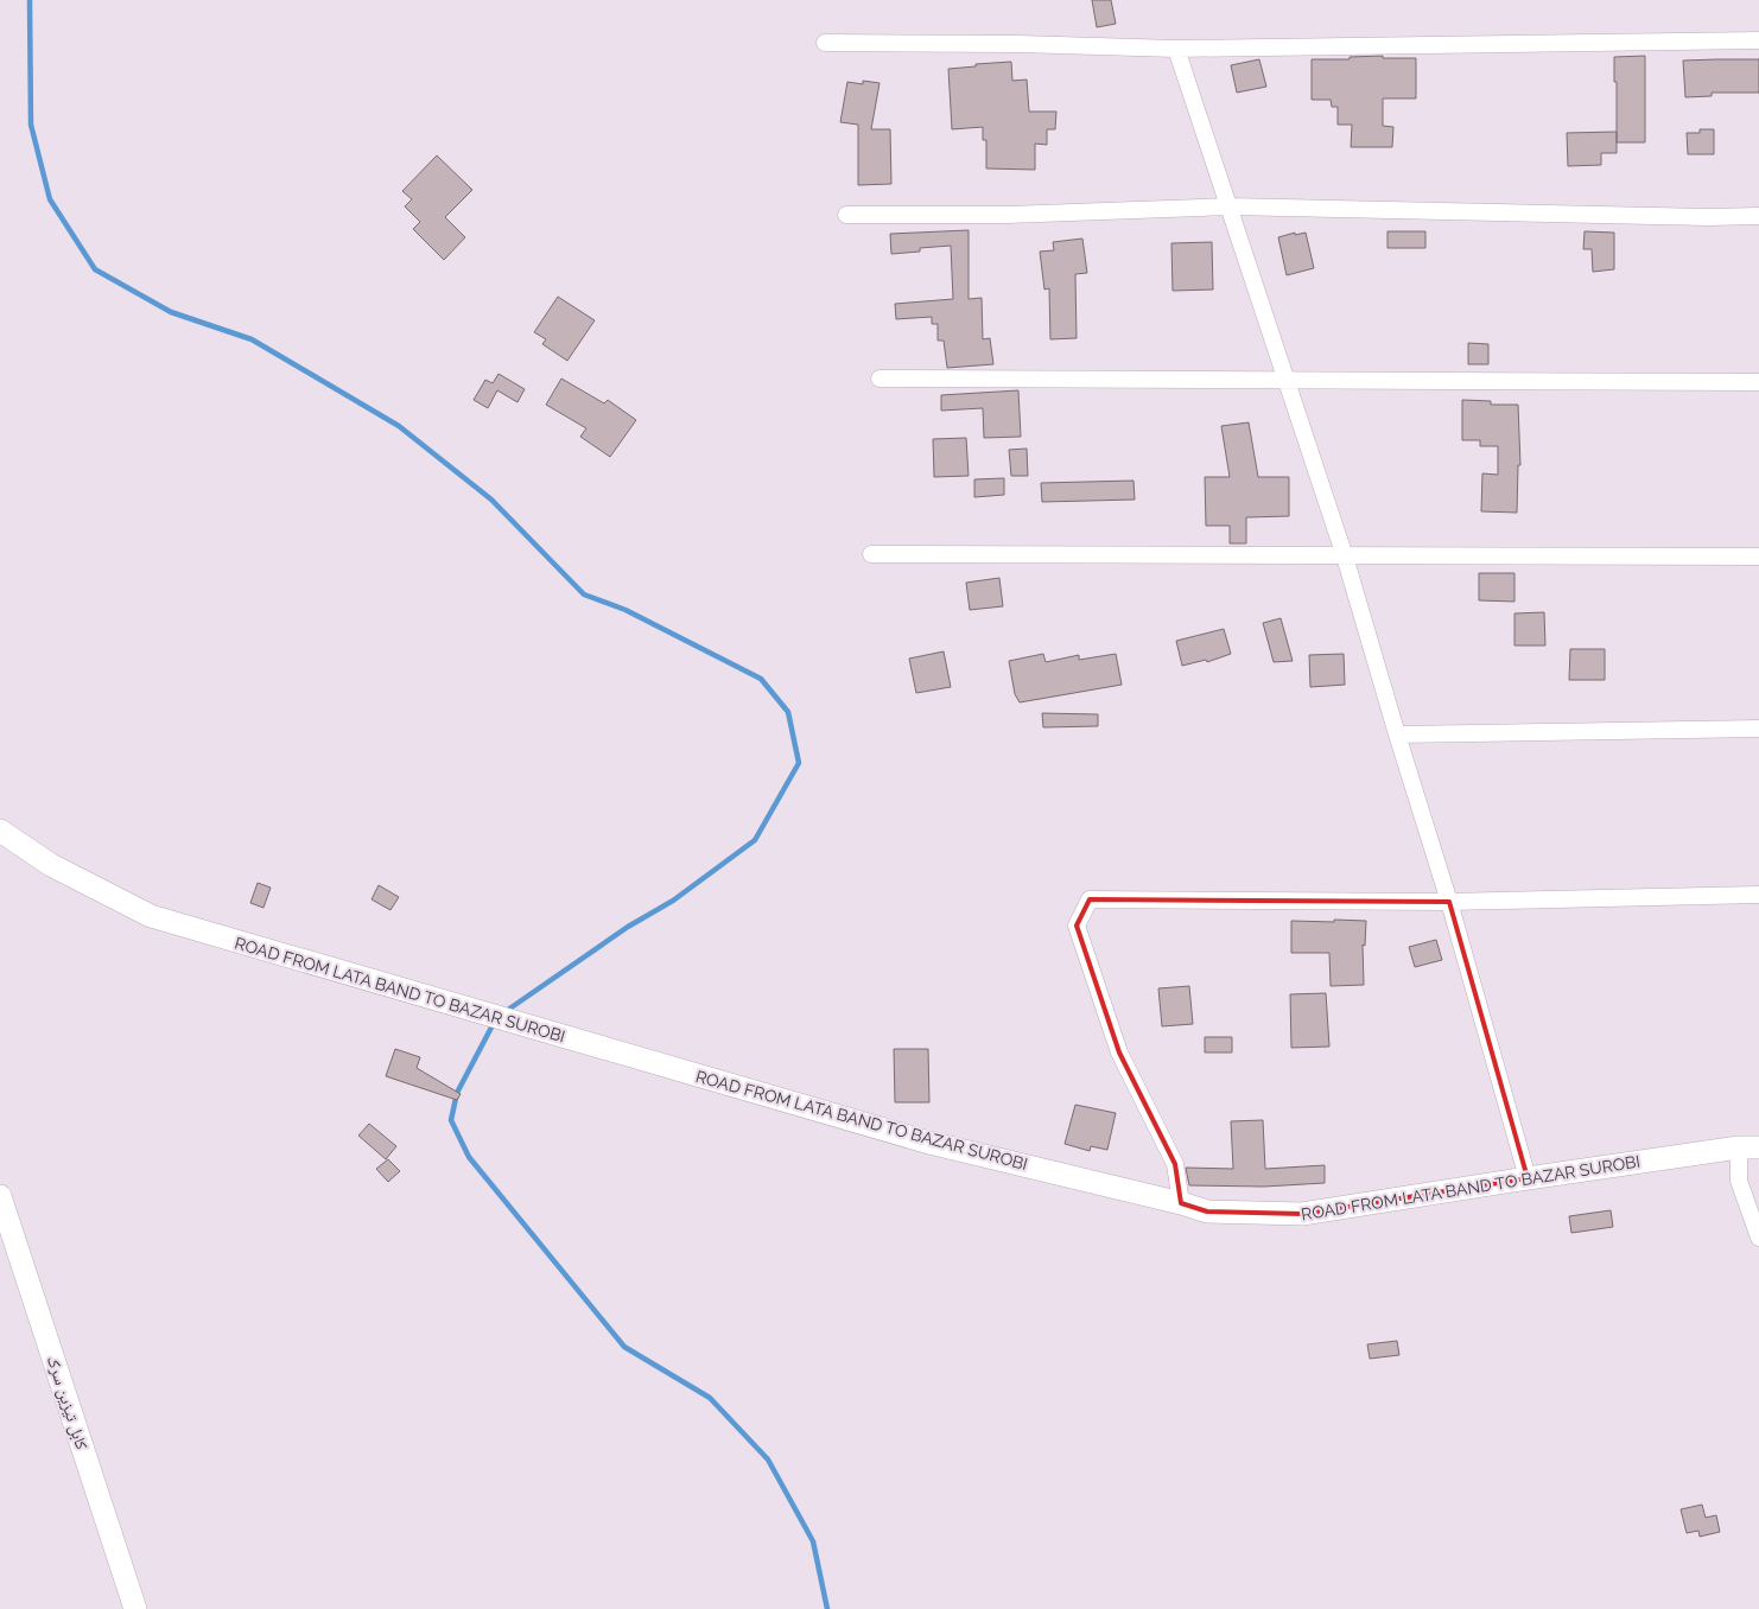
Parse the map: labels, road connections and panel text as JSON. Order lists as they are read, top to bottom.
{
  "streets": {
    "main road": ["ROAD FROM LATA BAND TO BAZAR SUROBI", "کابل تیزین سرک"]
  }
}
